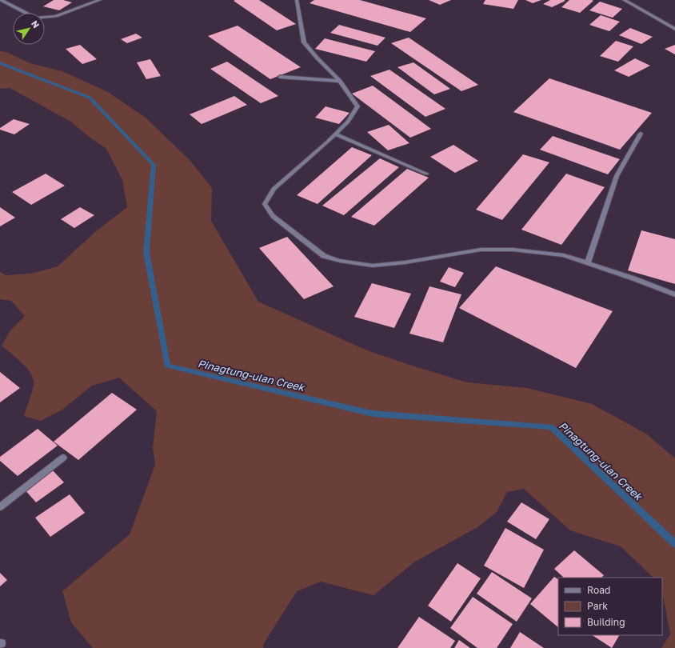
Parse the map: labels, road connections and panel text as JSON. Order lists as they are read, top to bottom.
{
  "water": ["Pinagtung-ulan Creek"],
  "legend": ["Road", "Park", "Building"],
  "north": "top right"
}
